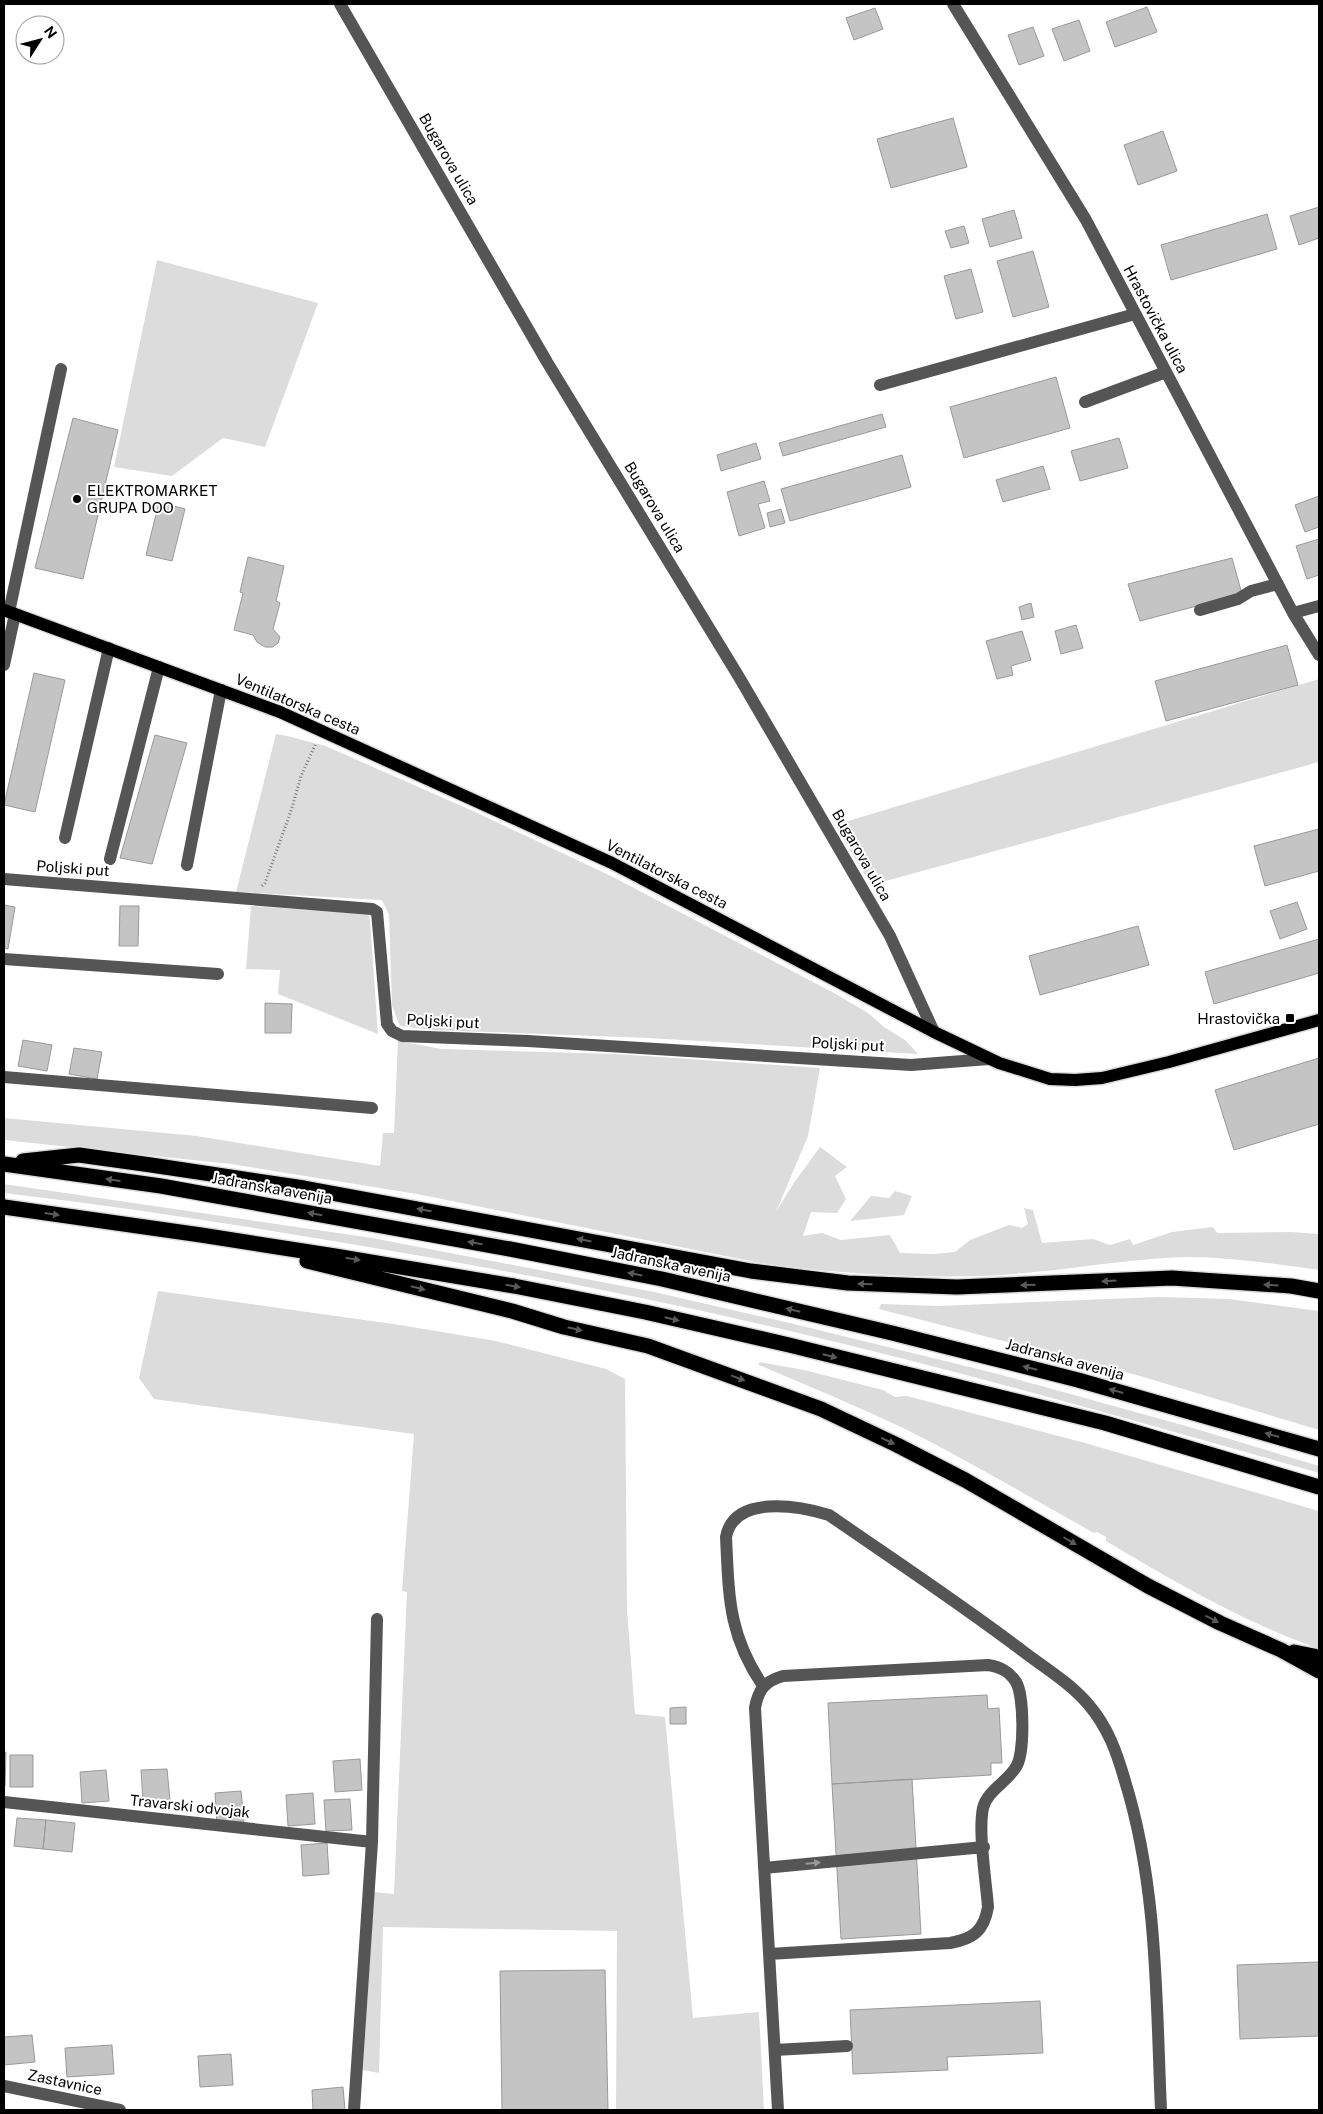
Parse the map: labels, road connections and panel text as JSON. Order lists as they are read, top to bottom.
{
  "streets": {
    "highway": ["Jadranska avenija"],
    "main road": ["Ventilatorska cesta"],
    "street": [
      "Bugarova ulica",
      "Hrastovička ulica",
      "Poljski put",
      "Travarski odvojak",
      "Zastavnice"
    ]
  },
  "crossings": [
    ["Bugarova ulica", "Ventilatorska cesta"],
    ["Ventilatorska cesta", "Poljski put"]
  ],
  "places": {
    "other": ["ELEKTROMARKET GRUPA DOO"],
    "transit": ["Hrastovička"]
  },
  "north": "top right"
}
